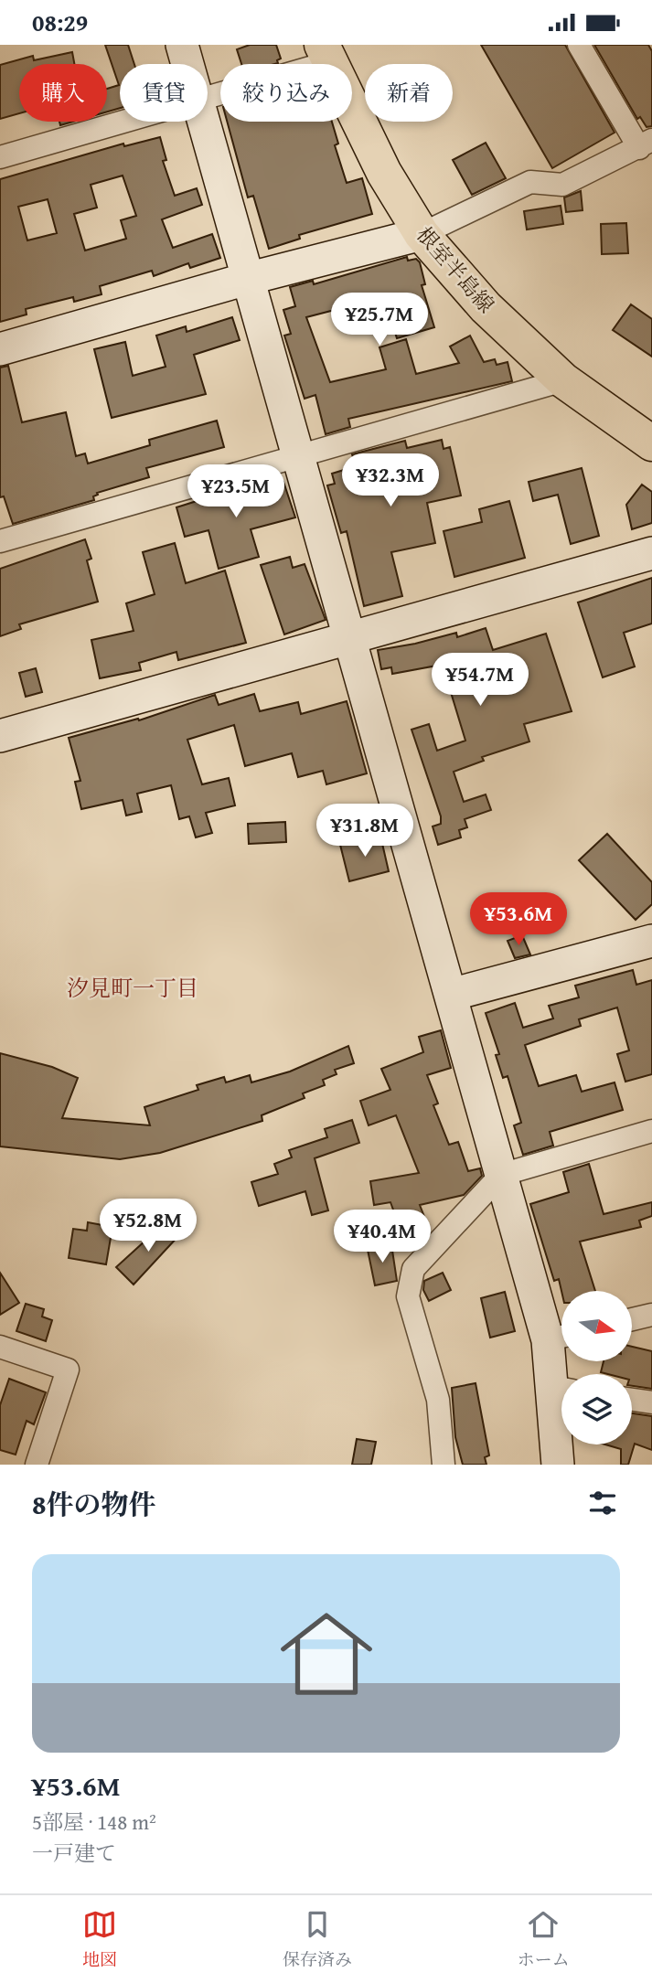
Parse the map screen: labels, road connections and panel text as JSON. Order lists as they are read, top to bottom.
{
  "streets": {
    "main road": ["根室半島線"]
  },
  "districts": ["汐見町一丁目"],
  "north": "right",
  "page": {
    "status": "08:29",
    "chip": [
      "購入",
      "賃貸",
      "絞り込み",
      "新着"
    ],
    "price": [
      "¥25.7M",
      "¥32.3M",
      "¥23.5M",
      "¥54.7M",
      "¥31.8M",
      "¥53.6M",
      "¥52.8M",
      "¥40.4M"
    ],
    "heading": "8件の物件",
    "list": [
      {
        "name": "¥53.6M",
        "note": "5部屋 · 148 m² · 一戸建て"
      }
    ],
    "tabs": ["地図", "保存済み", "ホーム"]
  }
}
